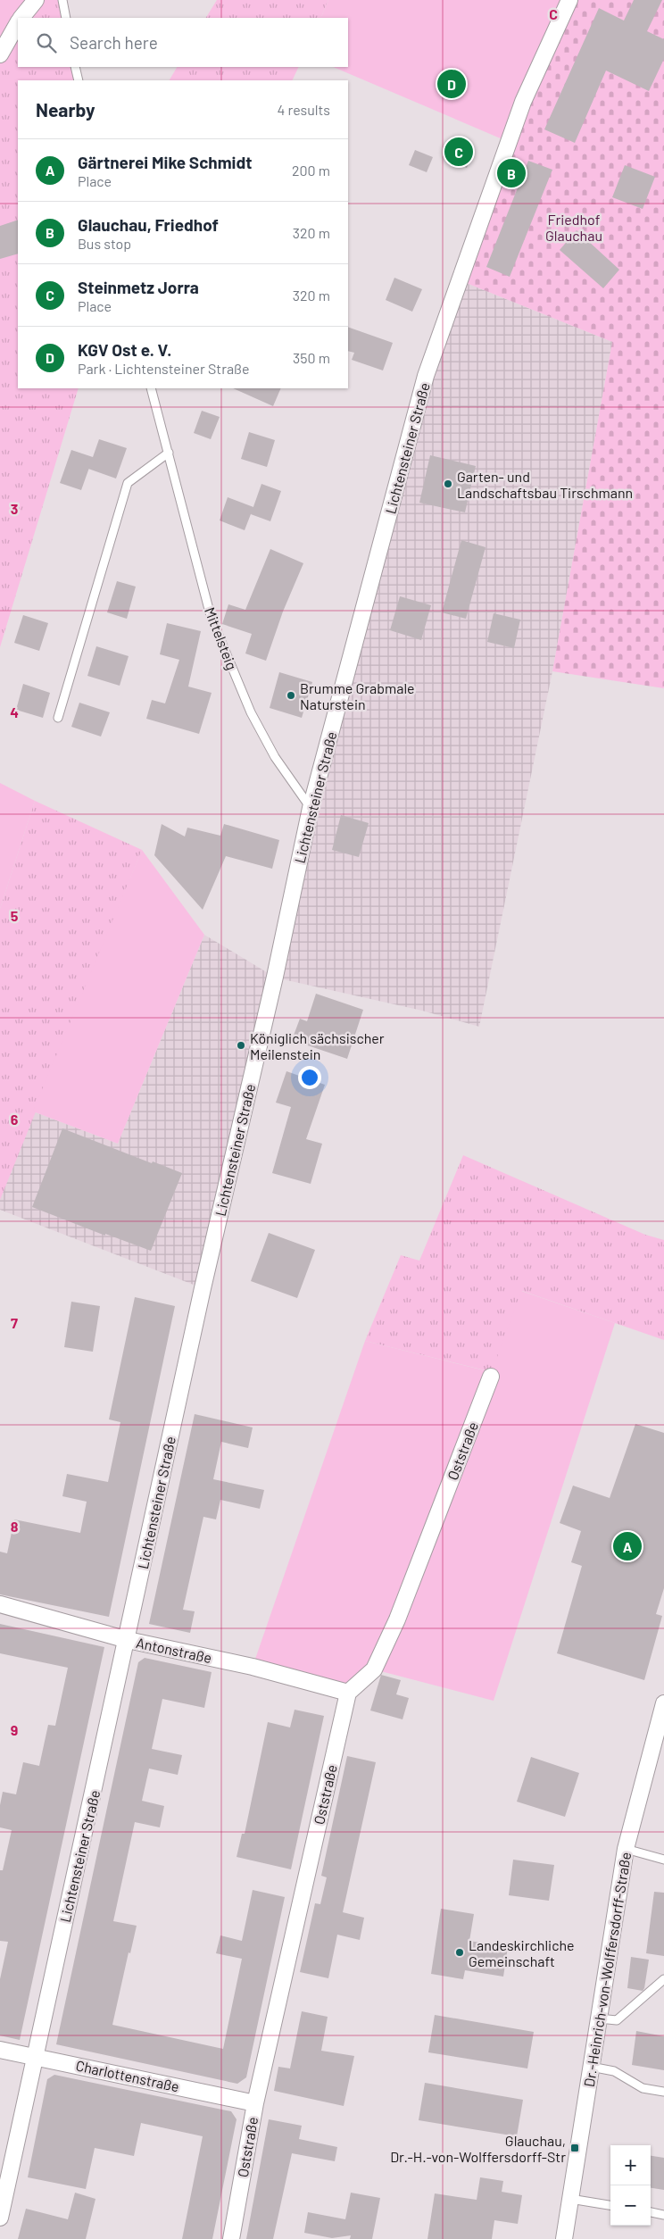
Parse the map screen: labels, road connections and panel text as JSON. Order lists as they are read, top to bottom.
{
  "streets": {
    "street": [
      "Lichtensteiner Straße",
      "Oststraße",
      "Antonstraße",
      "Dr.-Heinrich-von-Wolffersdorff-Straße",
      "Charlottenstraße"
    ],
    "lane": ["Mittelsteig"]
  },
  "crossings": [
    ["Lichtensteiner Straße", "Mittelsteig"],
    ["Lichtensteiner Straße", "Antonstraße"],
    ["Lichtensteiner Straße", "Charlottenstraße"],
    ["Oststraße", "Antonstraße"],
    ["Oststraße", "Charlottenstraße"]
  ],
  "parks": ["Friedhof Glauchau"],
  "places": {
    "other": [
      "Garten- und Landschaftsbau Tirschmann",
      "Brumme Grabmale Naturstein",
      "Königlich sächsischer Meilenstein",
      "Landeskirchliche Gemeinschaft"
    ],
    "transit": ["Glauchau, Dr.-H.-von-Wolffersdorff-Str"]
  },
  "page": {
    "search": "Search here",
    "pins": [
      "D",
      "C",
      "B",
      "A"
    ],
    "heading": ["Nearby", "4 results"],
    "list": [
      {
        "mark": "A",
        "name": "Gärtnerei Mike Schmidt",
        "note": "Place",
        "value": "200 m"
      },
      {
        "mark": "B",
        "name": "Glauchau, Friedhof",
        "note": "Bus stop",
        "value": "320 m"
      },
      {
        "mark": "C",
        "name": "Steinmetz Jorra",
        "note": "Place",
        "value": "320 m"
      },
      {
        "mark": "D",
        "name": "KGV Ost e. V.",
        "note": "Park · Lichtensteiner Straße",
        "value": "350 m"
      }
    ],
    "map_buttons": ["+", "−"]
  },
  "grid": {
    "columns": ["C"],
    "rows": [
      "3",
      "4",
      "5",
      "6",
      "7",
      "8",
      "9"
    ]
  }
}
